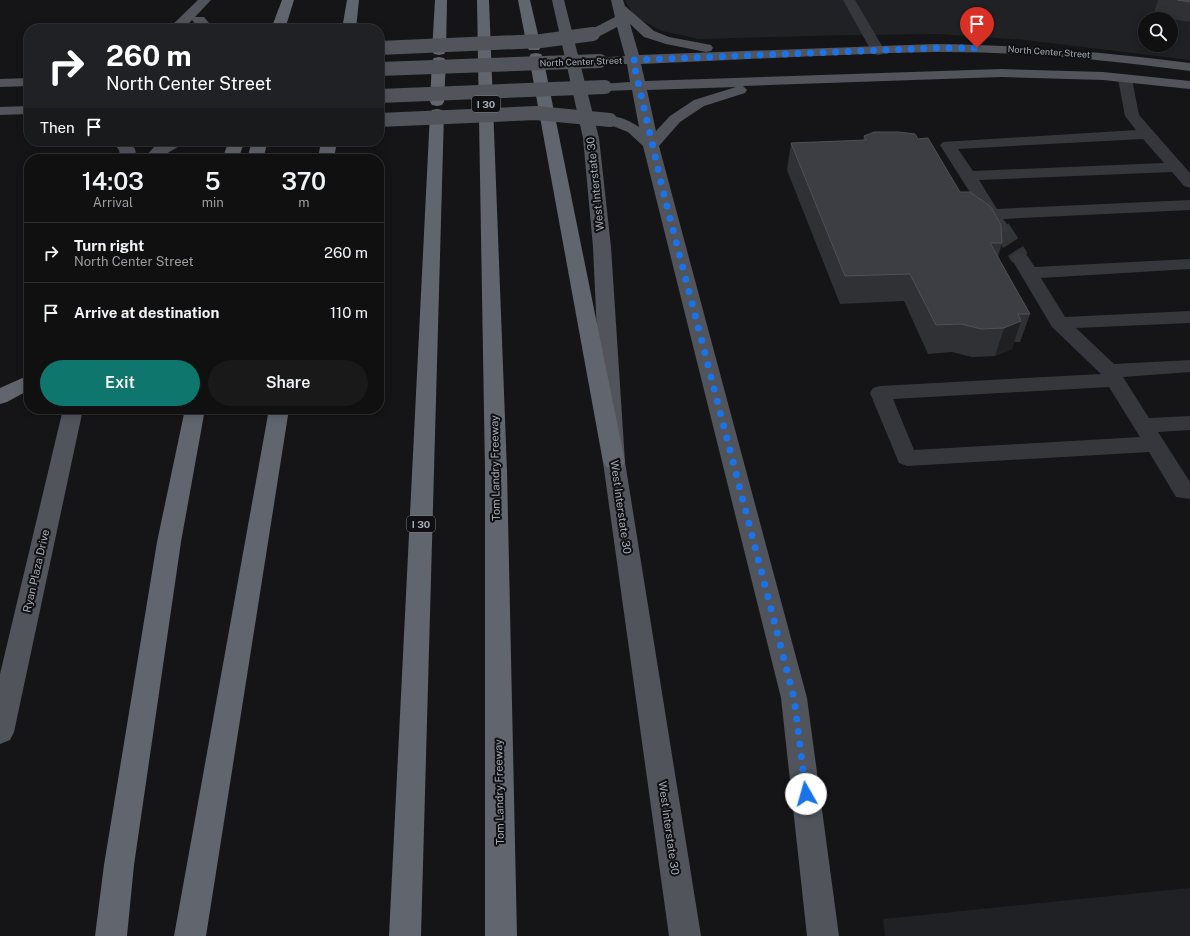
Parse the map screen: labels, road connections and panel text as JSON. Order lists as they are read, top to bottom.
{
  "streets": {
    "highway": ["I 30", "Tom Landry Freeway"],
    "main road": ["North Center Street", "West Interstate 30", "Ryan Plaza Drive"]
  },
  "page": {
    "turn": ["260 m", "North Center Street"],
    "then": "Then",
    "eta": [
      "14:03",
      "Arrival",
      "5",
      "min",
      "370",
      "m"
    ],
    "list": [
      {
        "name": "Turn right",
        "note": "North Center Street",
        "value": "260 m"
      },
      {
        "name": "Arrive at destination",
        "value": "110 m"
      }
    ],
    "buttons": ["Exit", "Share"]
  }
}
